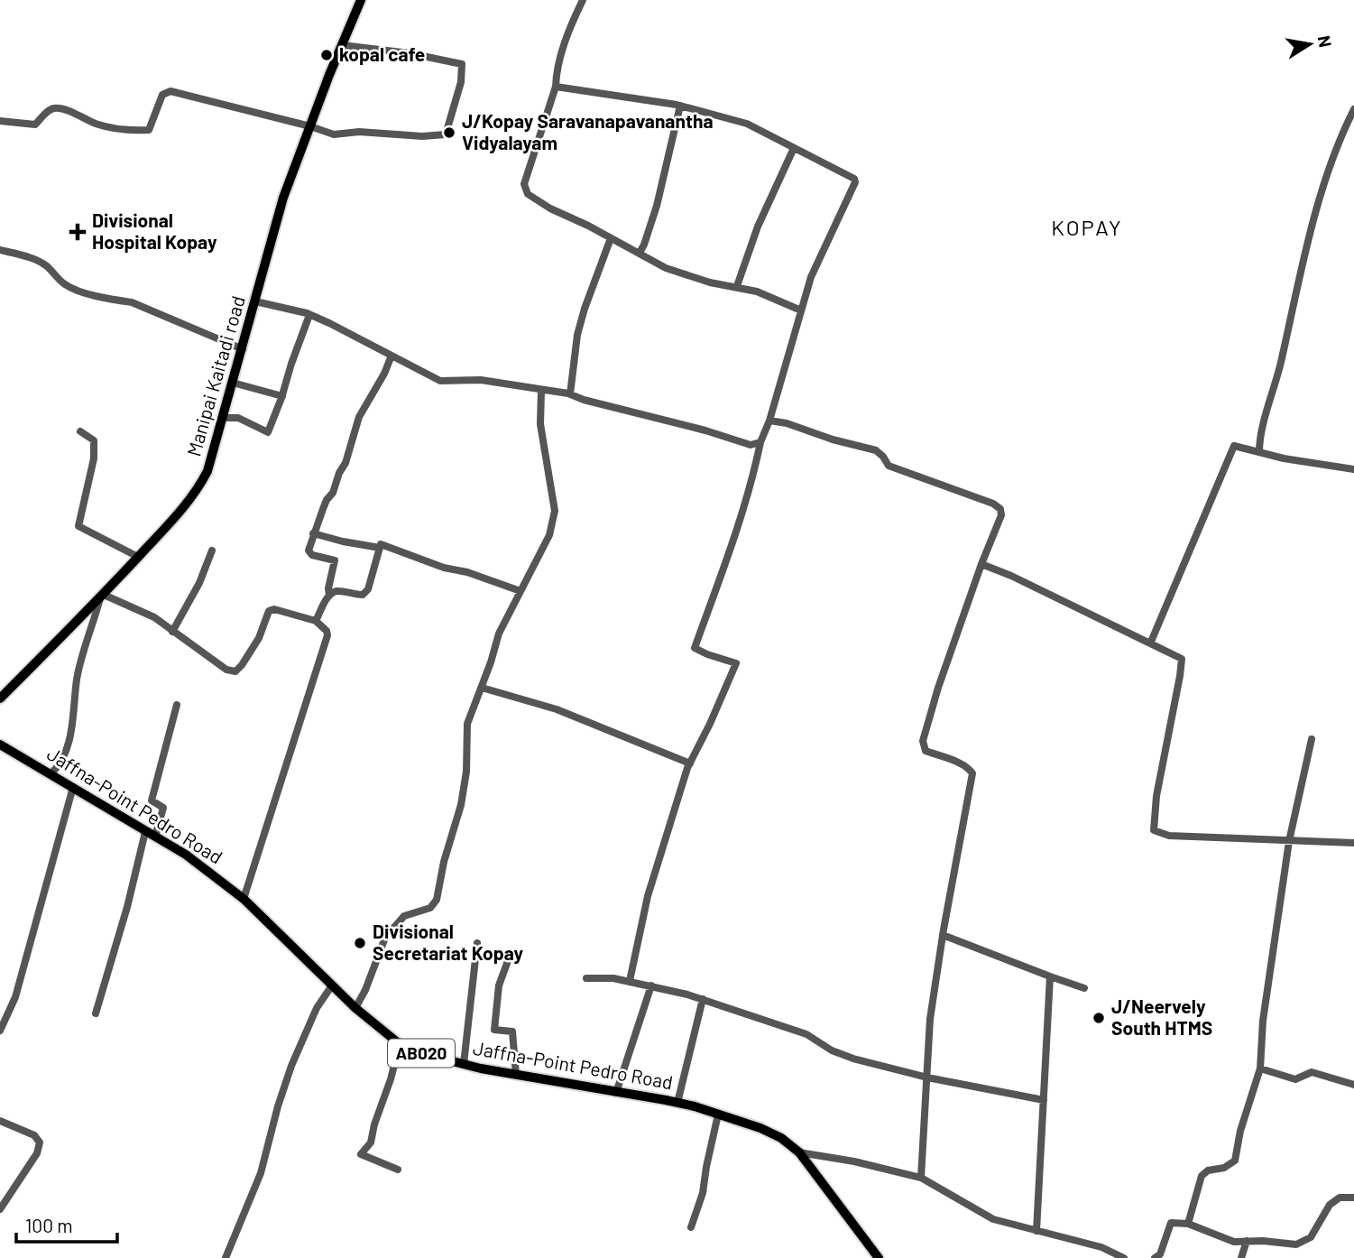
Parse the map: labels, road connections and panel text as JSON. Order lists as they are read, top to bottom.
{
  "streets": {
    "main road": ["Manipai Kaitadi road", "Jaffna-Point Pedro Road", "AB020"]
  },
  "districts": ["KOPAY"],
  "places": {
    "other": [
      "kopal cafe",
      "J/Kopay Saravanapavanantha Vidyalayam",
      "Divisional Secretariat Kopay",
      "J/Neervely South HTMS"
    ],
    "health": ["Divisional Hospital Kopay"]
  },
  "scale_bar": "100 m",
  "north": "right"
}
